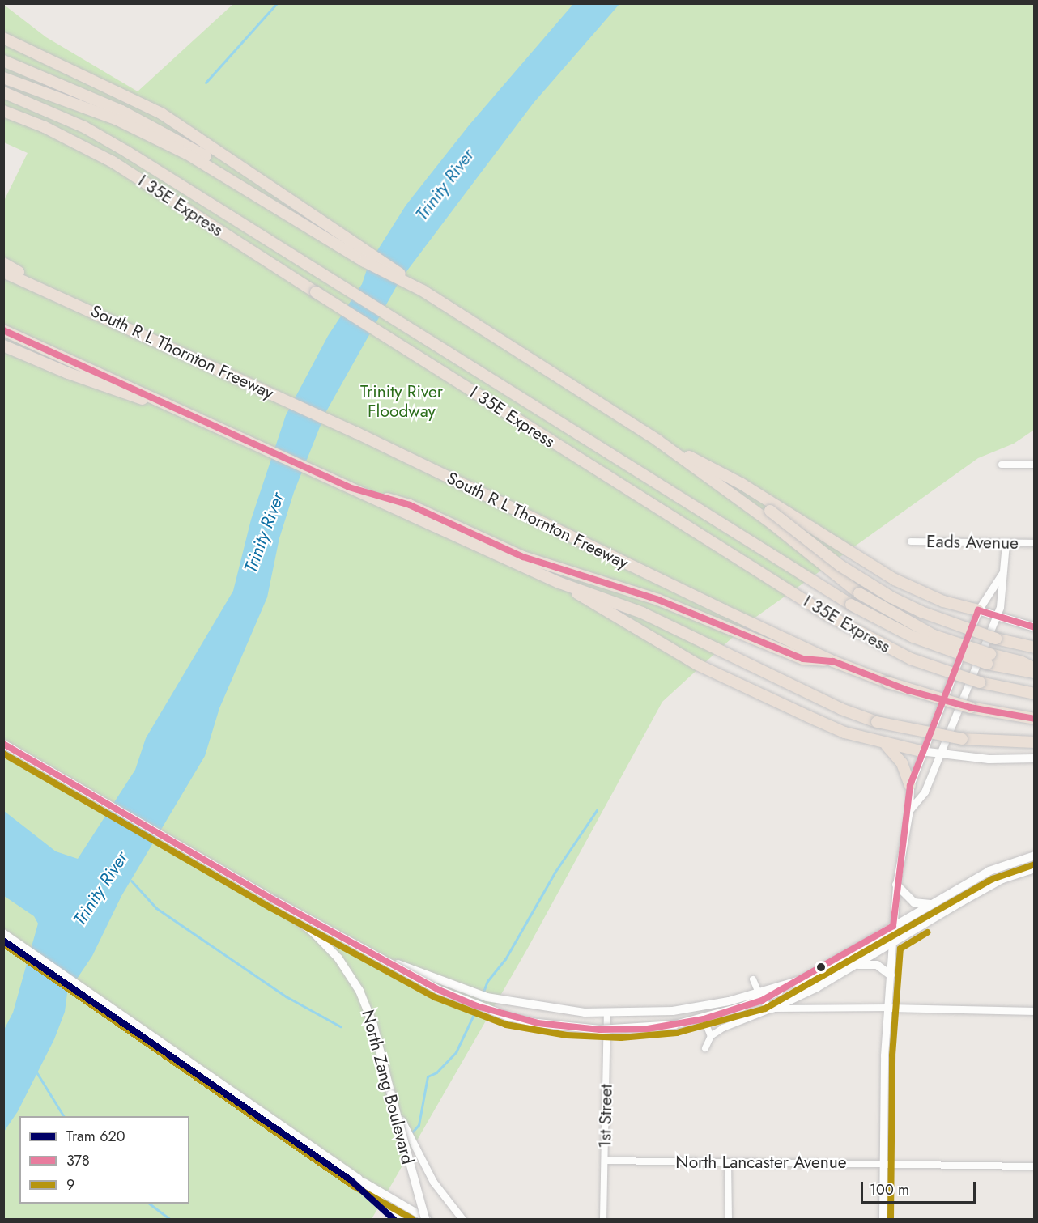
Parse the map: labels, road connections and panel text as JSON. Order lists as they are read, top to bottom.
{
  "streets": {
    "highway": ["I 35E Express", "South R L Thornton Freeway"],
    "main road": ["North Zang Boulevard"],
    "street": ["Eads Avenue", "1st Street", "North Lancaster Avenue"]
  },
  "crossings": [
    ["1st Street", "North Lancaster Avenue"]
  ],
  "water": ["Trinity River"],
  "parks": ["Trinity River Floodway"],
  "lines": ["transit line 378", "transit line 9", "tram line 620"],
  "legend": ["Tram 620", "378", "9"],
  "scale_bar": "100 m"
}
